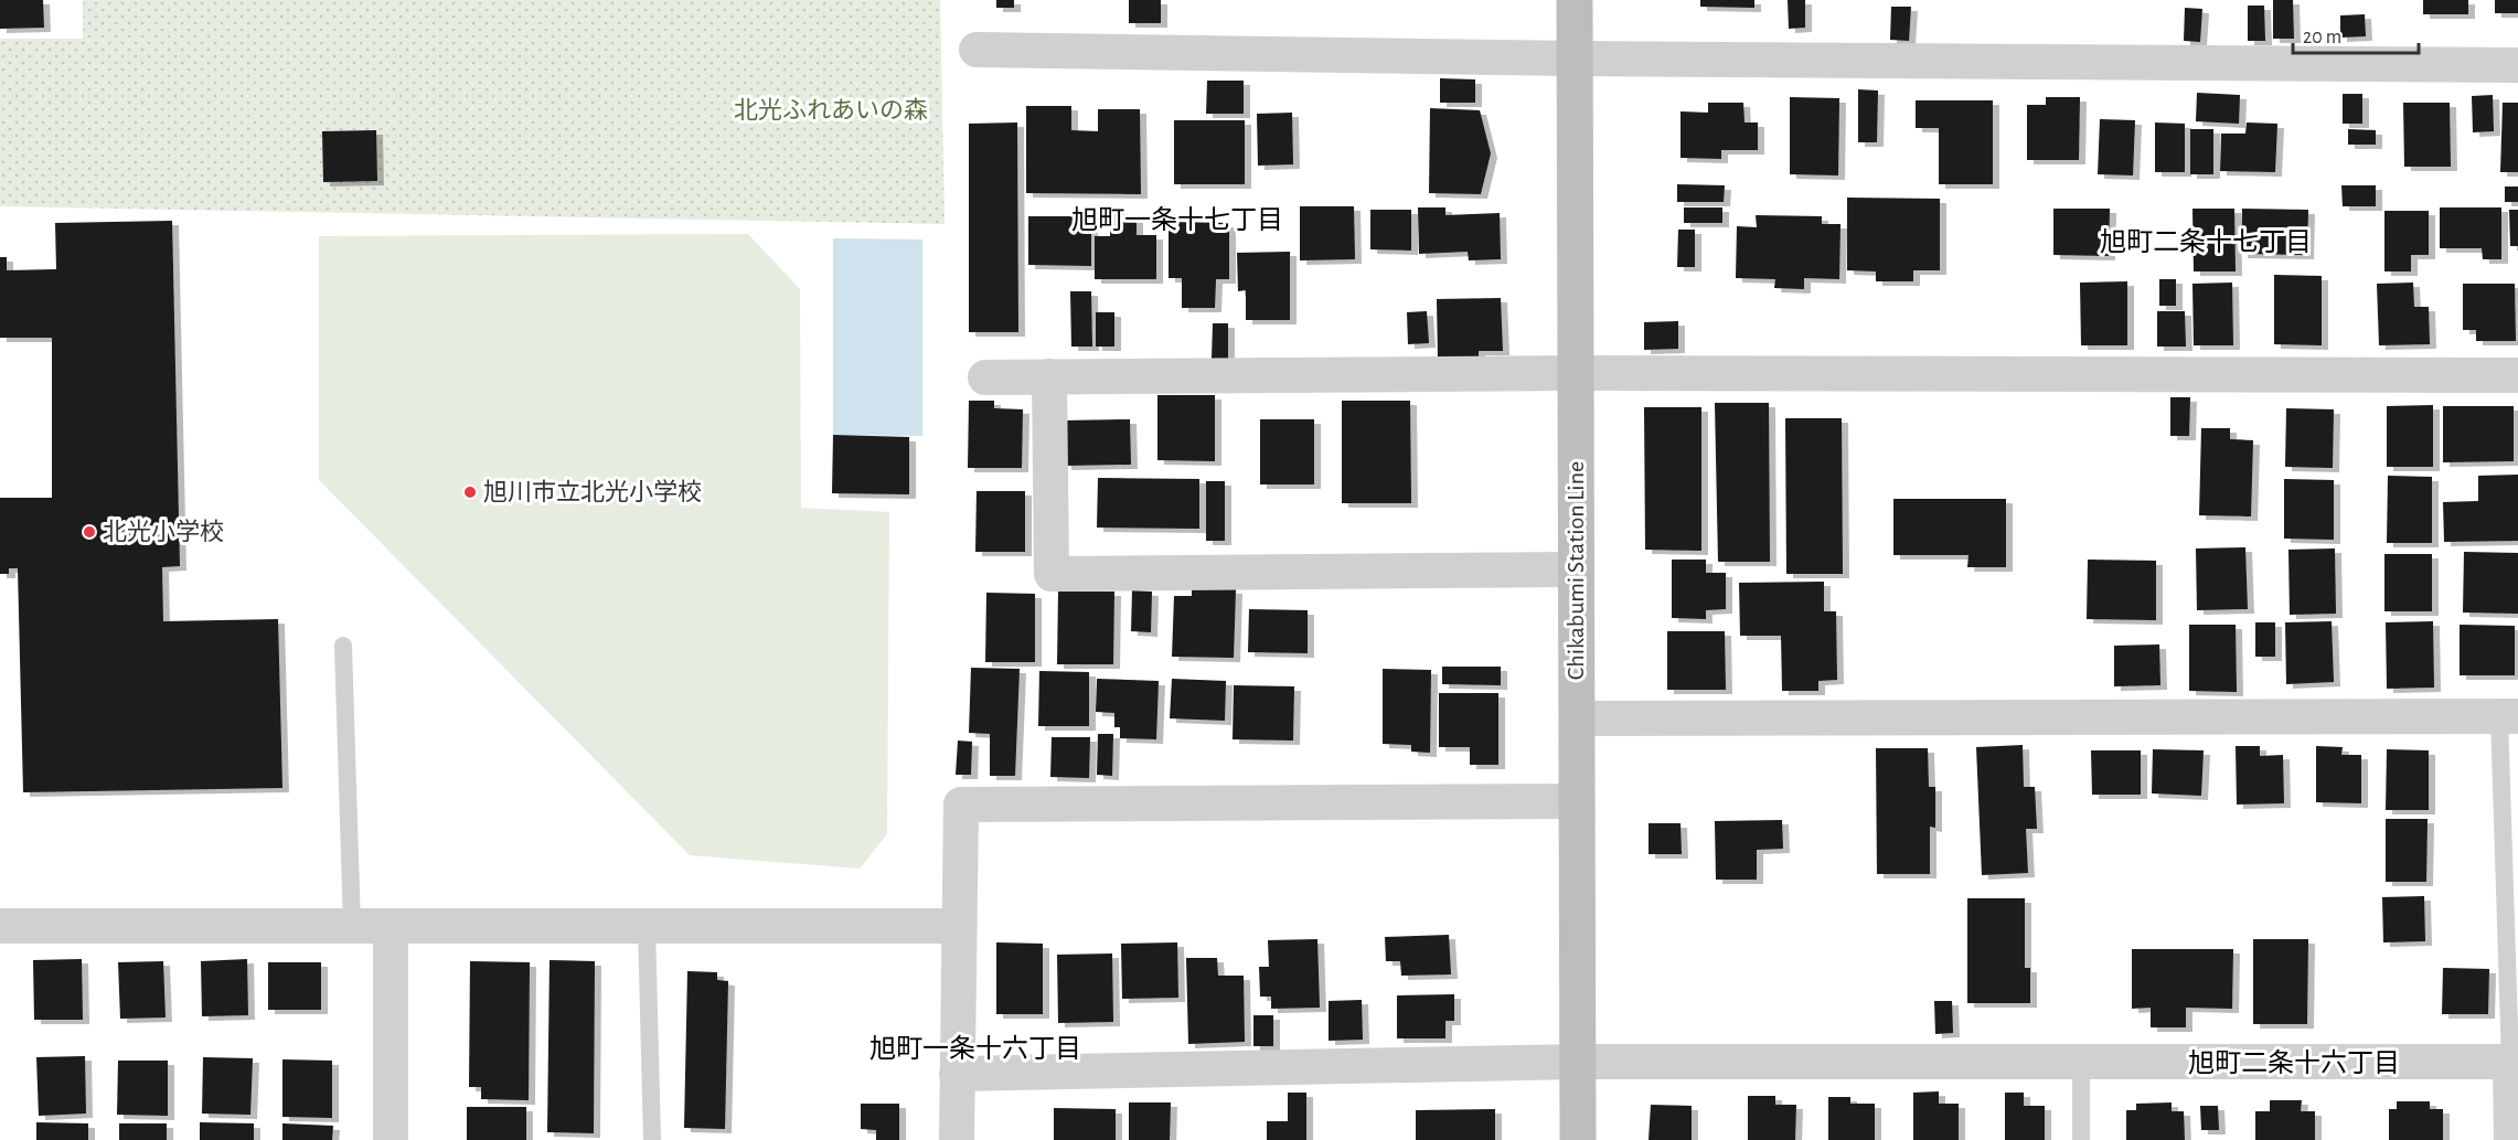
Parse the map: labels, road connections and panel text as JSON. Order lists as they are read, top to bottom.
{
  "streets": {
    "main road": ["Chikabumi Station Line"]
  },
  "districts": [
    "旭町一条十七丁目",
    "旭町二条十七丁目",
    "旭町一条十六丁目",
    "旭町二条十六丁目"
  ],
  "parks": ["北光ふれあいの森"],
  "places": ["旭川市立北光小学校", "北光小学校"],
  "scale_bar": "20 m"
}
